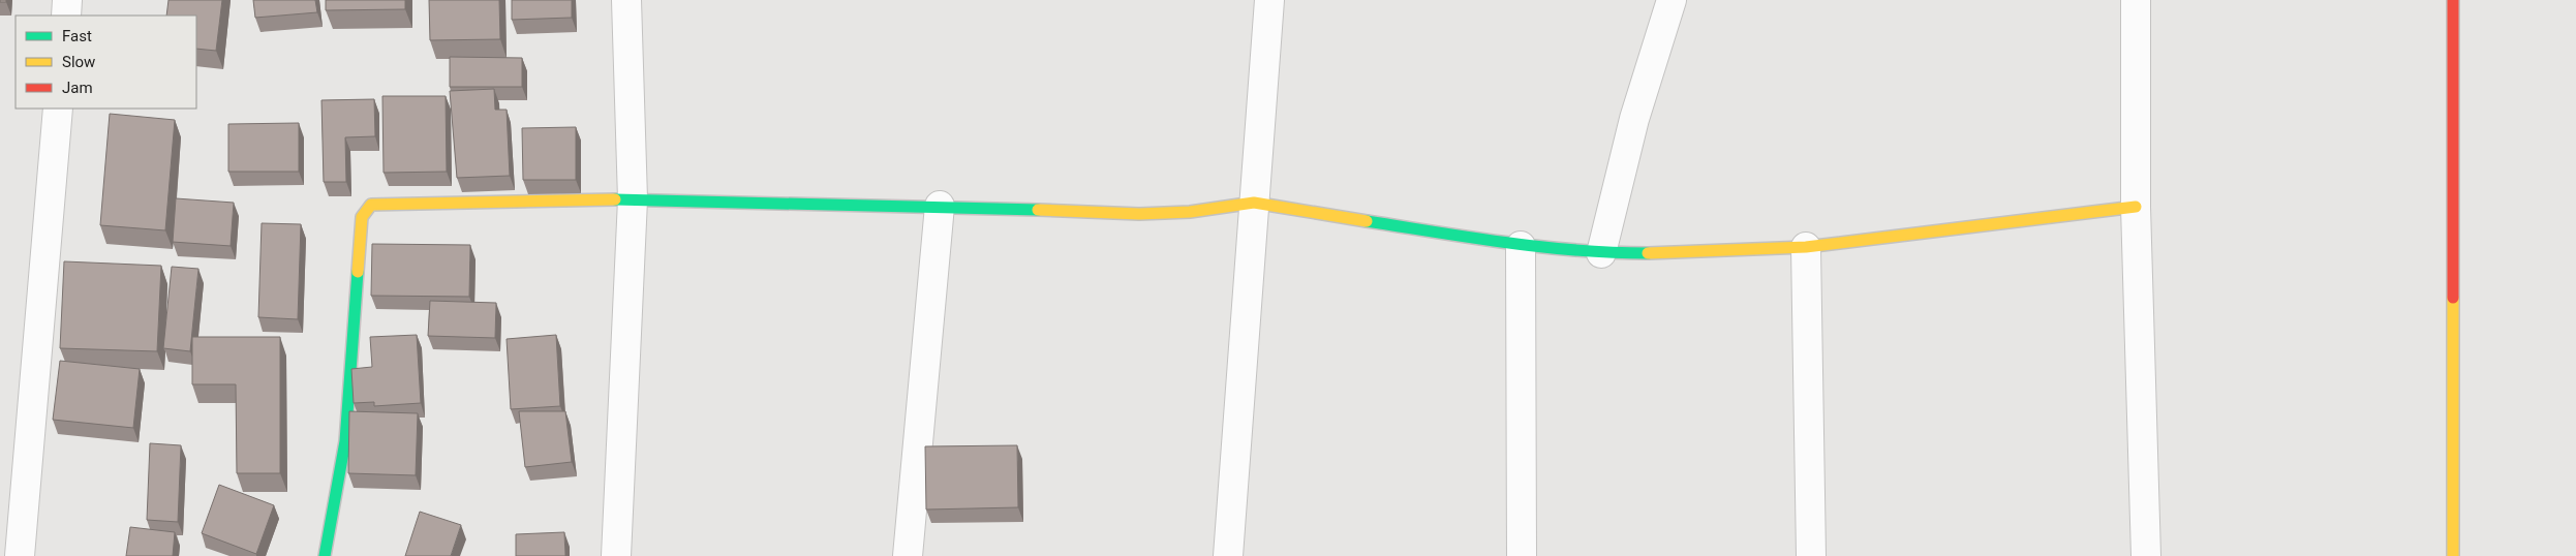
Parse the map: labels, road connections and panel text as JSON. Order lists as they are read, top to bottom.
{
  "legend": ["Fast", "Slow", "Jam"]
}
